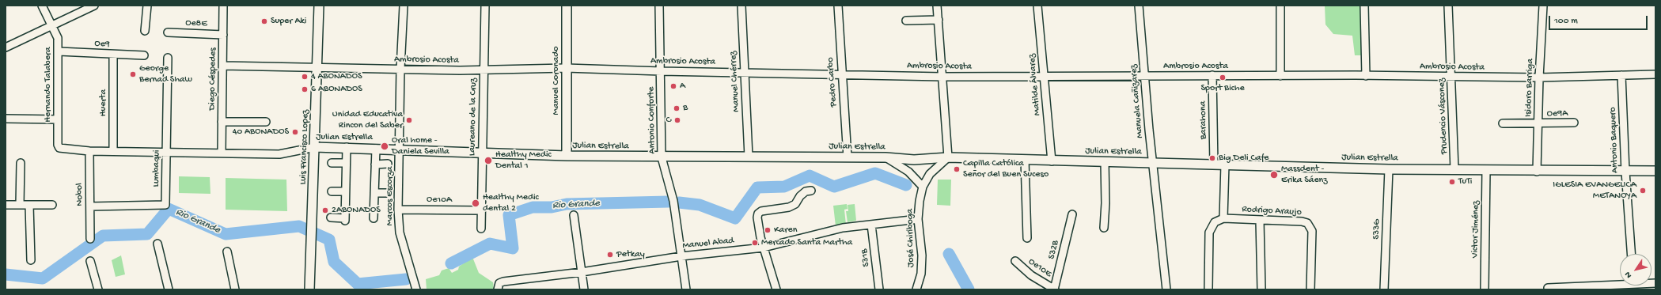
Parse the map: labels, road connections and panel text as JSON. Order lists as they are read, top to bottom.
{
  "streets": {
    "street": [
      "Oe8E",
      "Oe9",
      "Ambrosio Acosta",
      "Diego Céspedes",
      "Manuel Coronado",
      "Manuel Chérrez",
      "Pedro Carbo",
      "Hernando Talabera",
      "Matilde Álvarez",
      "Isidoro Barriga",
      "Manuela Cañizarez",
      "Huerta",
      "Oe9A",
      "Prudencio Vásconez",
      "Laureano de la Cruz",
      "Antonio Conforte",
      "Barahona",
      "Julian Estrella",
      "Antonio Baquero",
      "Luis Francisco Lopez",
      "Lumbaqui",
      "Nobol",
      "Marcos Escorza",
      "Oe10A",
      "Rodrigo Araujo",
      "S33G",
      "Victor Jiménez",
      "José Chiriboga",
      "Manuel Abad",
      "S32B",
      "S31B",
      "Oe10E"
    ]
  },
  "crossings": [
    ["Oe8E", "Diego Céspedes"],
    ["Oe9", "Hernando Talabera"],
    ["Oe9", "Huerta"],
    ["Ambrosio Acosta", "Diego Céspedes"],
    ["Ambrosio Acosta", "Manuel Coronado"],
    ["Ambrosio Acosta", "Manuel Chérrez"],
    ["Ambrosio Acosta", "Pedro Carbo"],
    ["Ambrosio Acosta", "Matilde Álvarez"],
    ["Ambrosio Acosta", "Isidoro Barriga"],
    ["Ambrosio Acosta", "Manuela Cañizarez"],
    ["Ambrosio Acosta", "Prudencio Vásconez"],
    ["Ambrosio Acosta", "Laureano de la Cruz"],
    ["Ambrosio Acosta", "Antonio Conforte"],
    ["Ambrosio Acosta", "Barahona"],
    ["Ambrosio Acosta", "Antonio Baquero"],
    ["Ambrosio Acosta", "Luis Francisco Lopez"],
    ["Ambrosio Acosta", "Marcos Escorza"],
    ["Diego Céspedes", "Julian Estrella"],
    ["Manuel Coronado", "Julian Estrella"],
    ["Manuel Chérrez", "Julian Estrella"],
    ["Pedro Carbo", "Julian Estrella"],
    ["Hernando Talabera", "Julian Estrella"],
    ["Matilde Álvarez", "Julian Estrella"],
    ["Isidoro Barriga", "Oe9A"],
    ["Isidoro Barriga", "Julian Estrella"],
    ["Manuela Cañizarez", "Julian Estrella"],
    ["Huerta", "Julian Estrella"],
    ["Prudencio Vásconez", "Julian Estrella"],
    ["Laureano de la Cruz", "Julian Estrella"],
    ["Laureano de la Cruz", "Oe10A"],
    ["Antonio Conforte", "Julian Estrella"],
    ["Antonio Conforte", "Manuel Abad"],
    ["Barahona", "Julian Estrella"],
    ["Julian Estrella", "Antonio Baquero"],
    ["Julian Estrella", "Luis Francisco Lopez"],
    ["Julian Estrella", "Lumbaqui"],
    ["Julian Estrella", "Nobol"],
    ["Julian Estrella", "Marcos Escorza"],
    ["Julian Estrella", "S33G"],
    ["Julian Estrella", "Victor Jiménez"],
    ["Julian Estrella", "José Chiriboga"],
    ["Lumbaqui", "Nobol"],
    ["Marcos Escorza", "Oe10A"],
    ["José Chiriboga", "Manuel Abad"],
    ["Manuel Abad", "S31B"],
    ["S32B", "Oe10E"]
  ],
  "water": ["Rio Grande"],
  "places": [
    "Super Aki",
    "George Bernad Shaw",
    "4 ABONADOS",
    "Sport Biche",
    "A",
    "6 ABONADOS",
    "B",
    "Unidad Educativa Rincon del Saber",
    "C",
    "40 ABONADOS",
    "Oral home - Daniela Sevilla",
    "Big Deli Cafe",
    "Healthy Medic Dental 1",
    "Capilla Católica Señor del Buen Suceso",
    "Massdent - Erika Sáenz",
    "TuTi",
    "IGLESIA EVANGELICA METANOYA",
    "Healthy Medic dental 2",
    "2ABONADOS",
    "Karen",
    "Mercado Santa Martha",
    "Petkay"
  ],
  "scale_bar": "100 m",
  "north": "bottom left"
}
